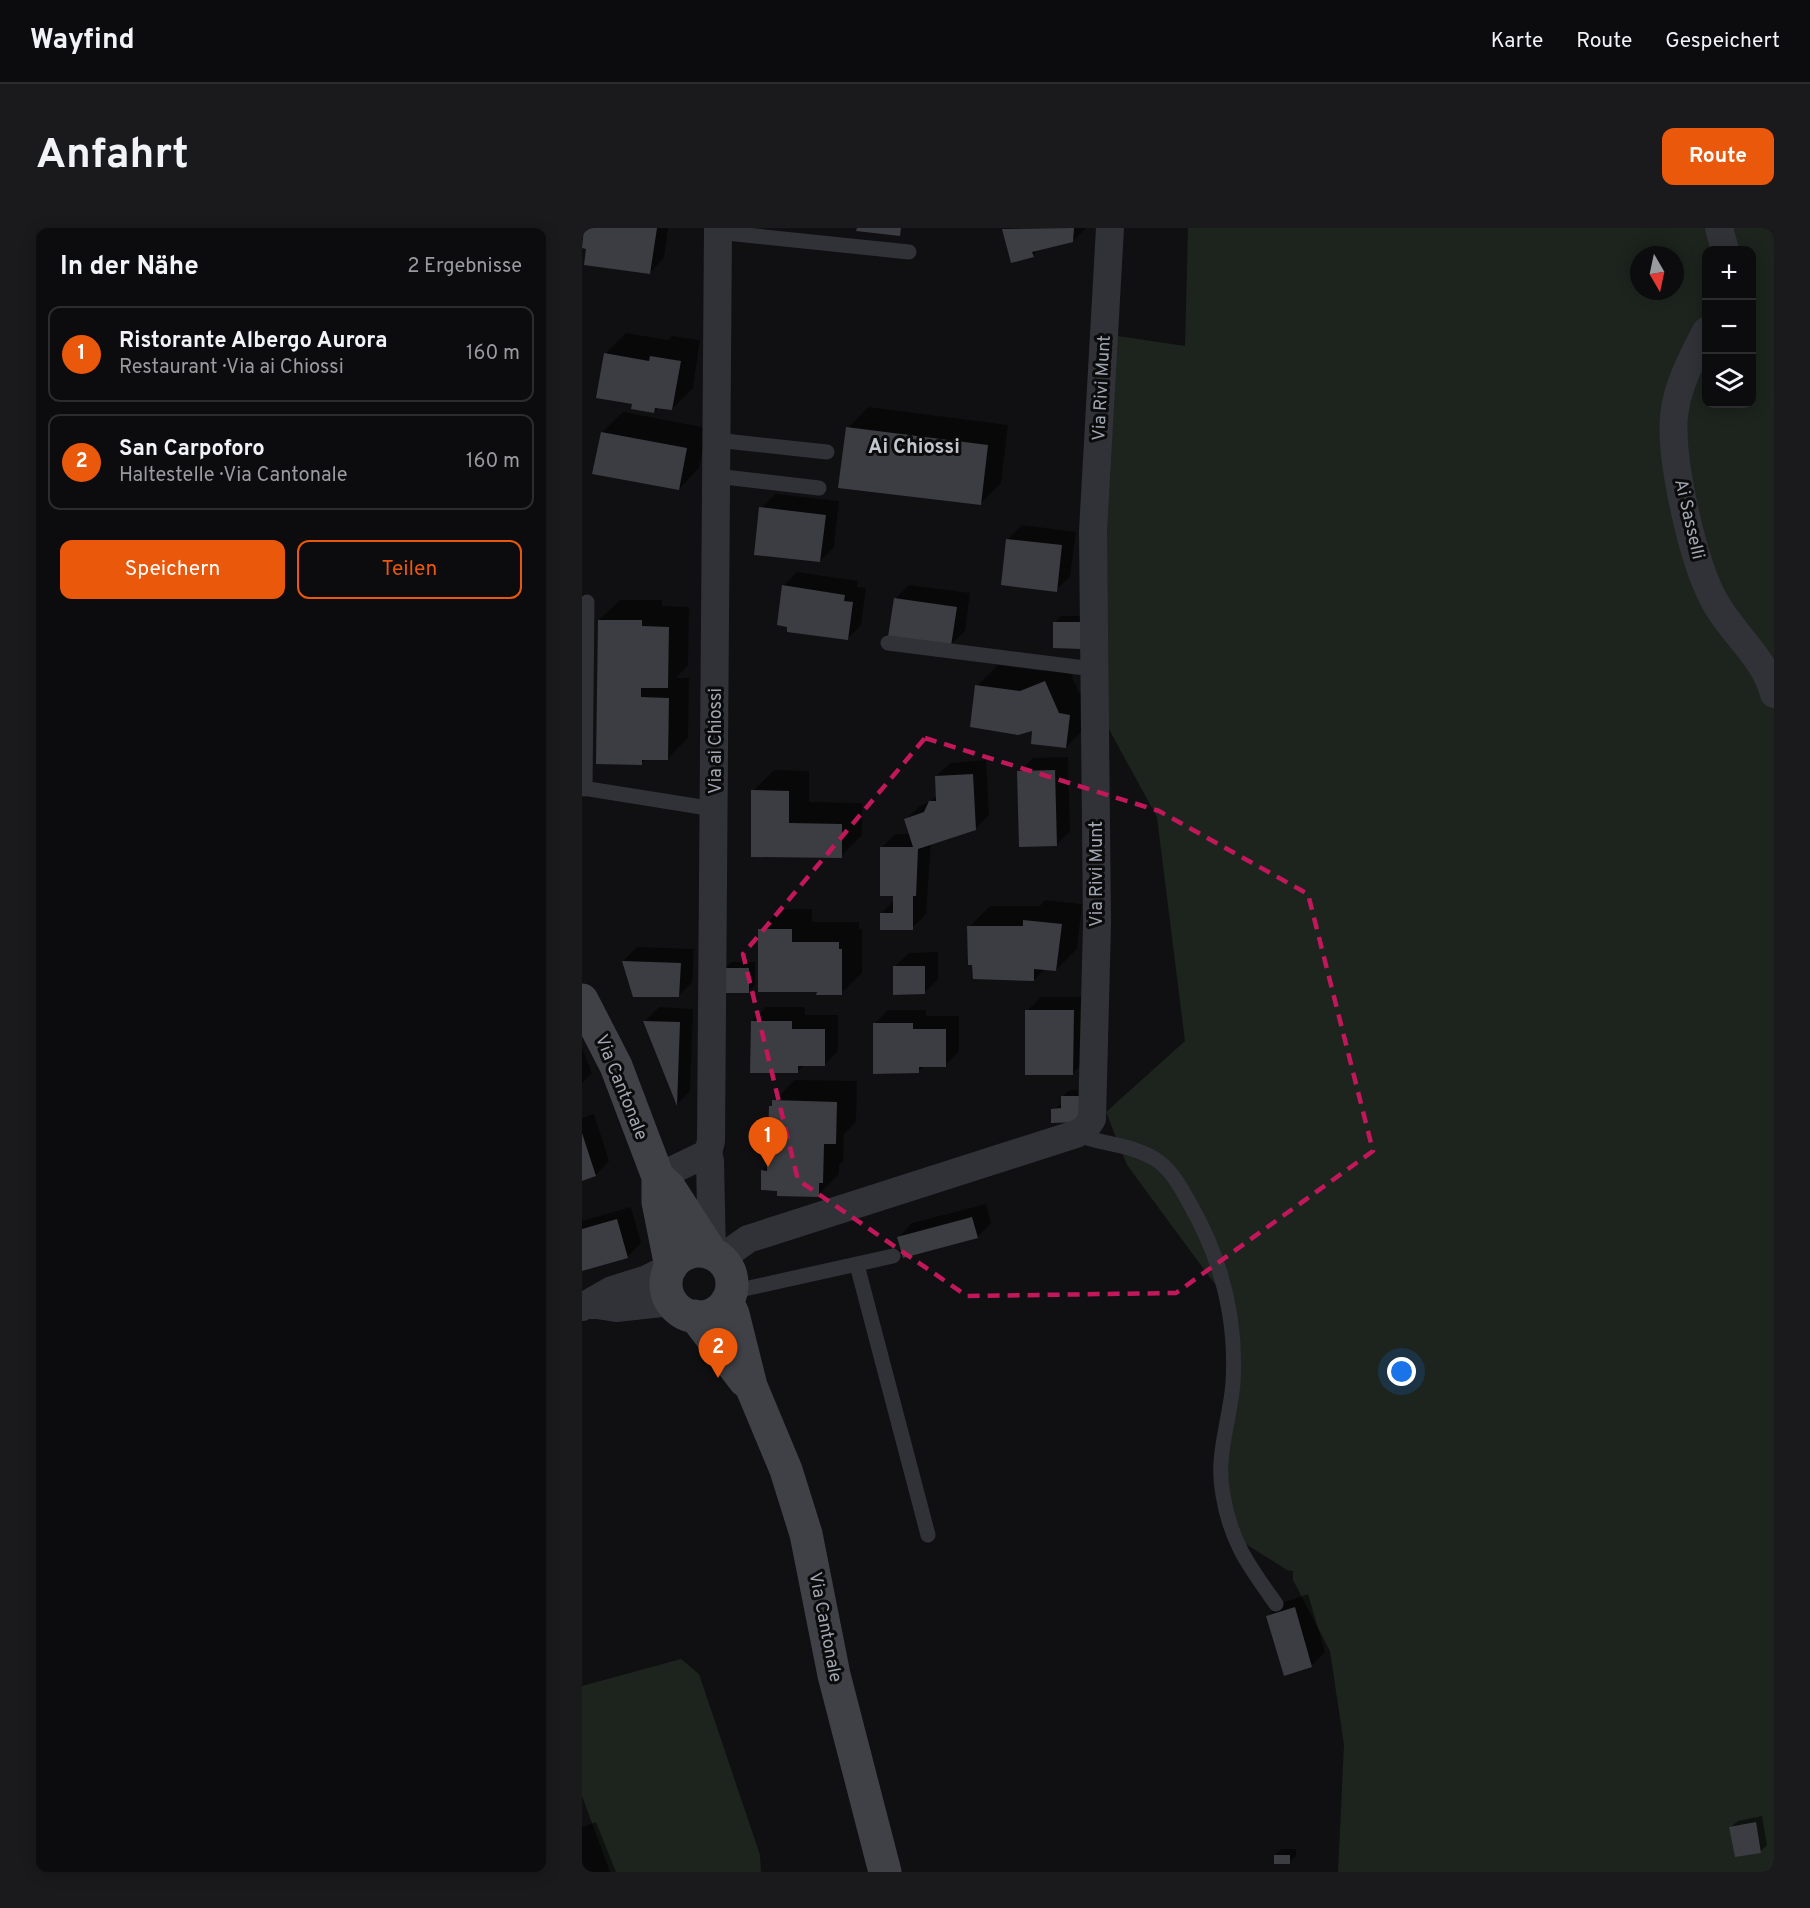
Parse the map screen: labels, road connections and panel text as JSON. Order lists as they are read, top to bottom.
{
  "streets": {
    "main road": ["Via Cantonale"],
    "street": ["Via Rivi Munt", "Ai Sasselli", "Via ai Chiossi"]
  },
  "crossings": [
    ["Via ai Chiossi", "Via Cantonale"]
  ],
  "districts": ["Ai Chiossi"],
  "north": "bottom",
  "page": {
    "header": "Wayfind",
    "nav": ["Karte", "Route", "Gespeichert"],
    "buttons": [
      "Route",
      ["Speichern", "Teilen"]
    ],
    "title": "Anfahrt",
    "heading": ["In der Nähe", "2 Ergebnisse"],
    "map_buttons": ["+", "−"],
    "list": [
      {
        "mark": "1",
        "name": "Ristorante Albergo Aurora",
        "note": "Restaurant · Via ai Chiossi",
        "value": "160 m"
      },
      {
        "mark": "2",
        "name": "San Carpoforo",
        "note": "Haltestelle · Via Cantonale",
        "value": "160 m"
      }
    ],
    "pins": ["1", "2"]
  }
}
